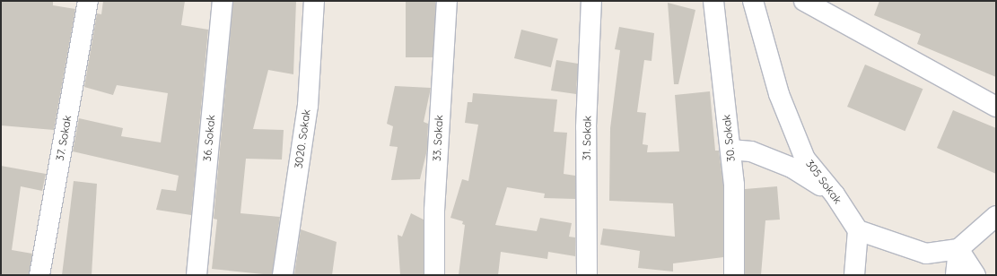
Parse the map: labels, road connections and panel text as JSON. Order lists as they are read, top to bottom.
{
  "streets": {
    "street": [
      "37. Sokak",
      "36. Sokak",
      "33. Sokak",
      "31. Sokak",
      "30. Sokak",
      "3020. Sokak",
      "305 Sokak"
    ]
  }
}
